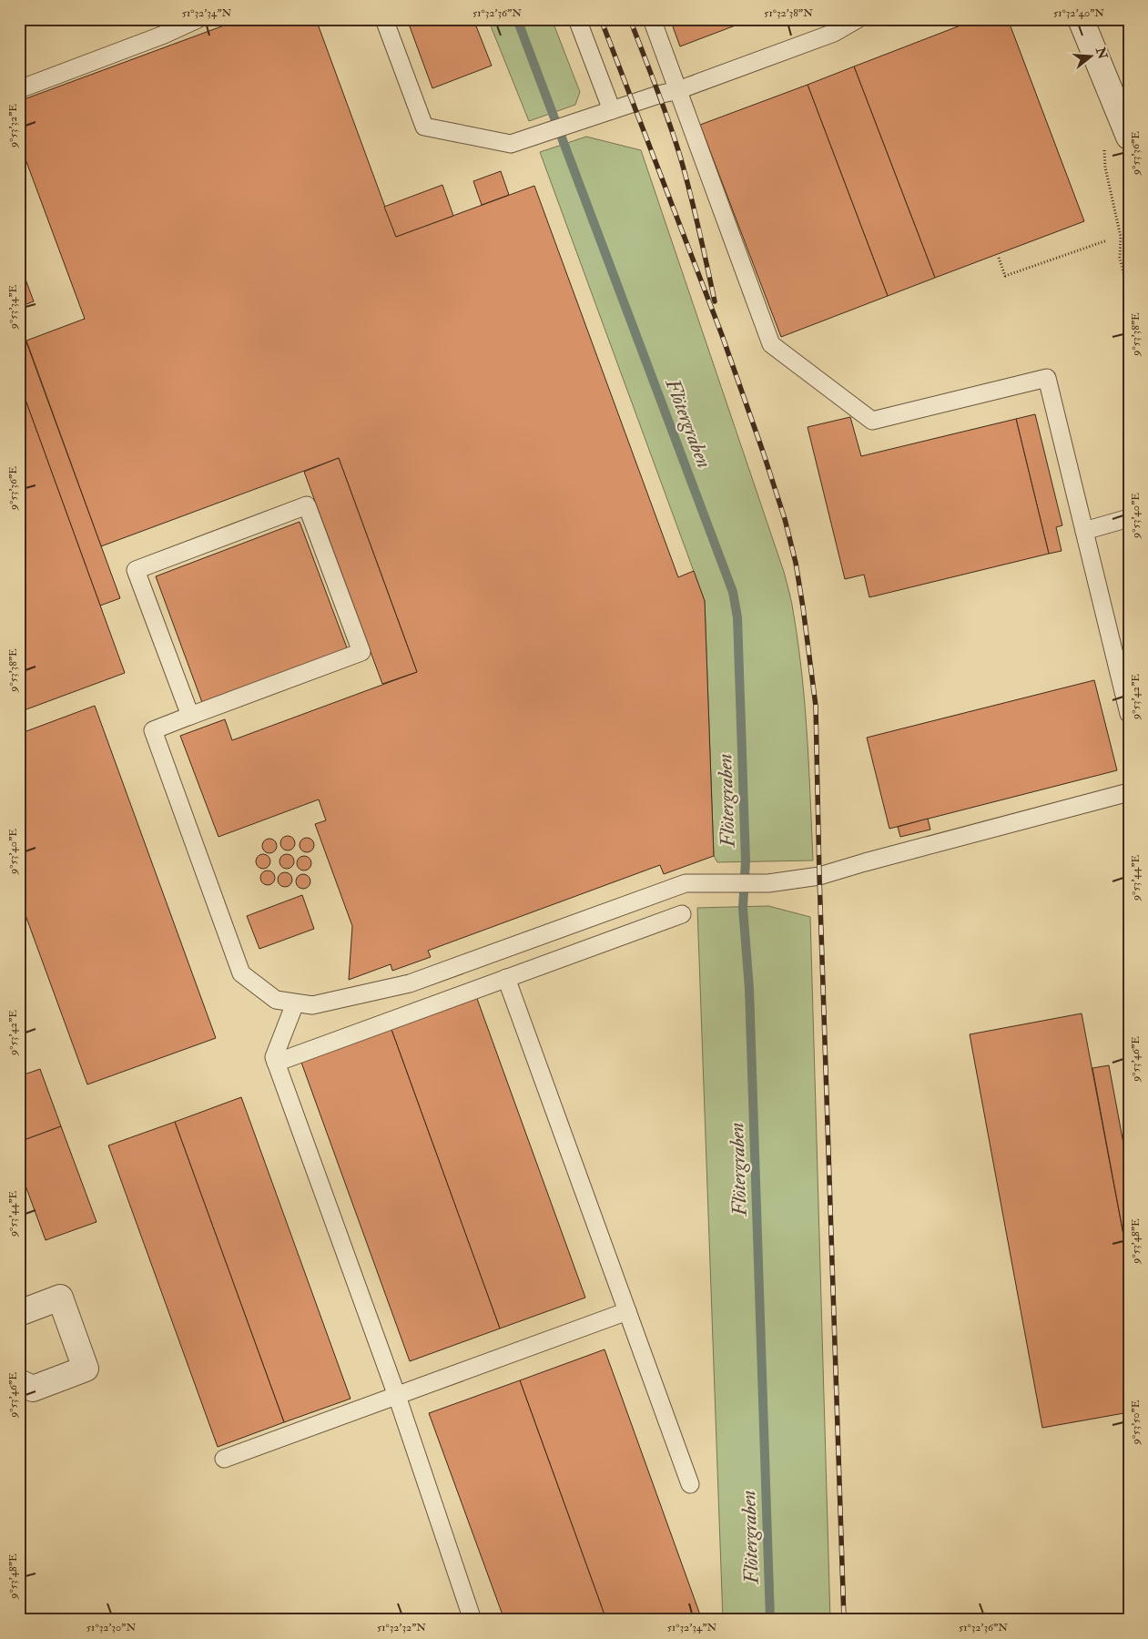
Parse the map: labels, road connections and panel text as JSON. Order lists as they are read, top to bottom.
{
  "water": ["Flötergraben"],
  "north": "right",
  "coordinates": [
    "51°32'34\"N",
    "51°32'36\"N",
    "51°32'38\"N",
    "51°32'40\"N",
    "9°53'32\"E",
    "9°53'36\"E",
    "9°53'34\"E",
    "9°53'38\"E",
    "9°53'40\"E",
    "9°53'42\"E",
    "9°53'44\"E",
    "9°53'46\"E",
    "9°53'48\"E",
    "9°53'50\"E",
    "51°32'30\"N",
    "51°32'32\"N"
  ]
}
